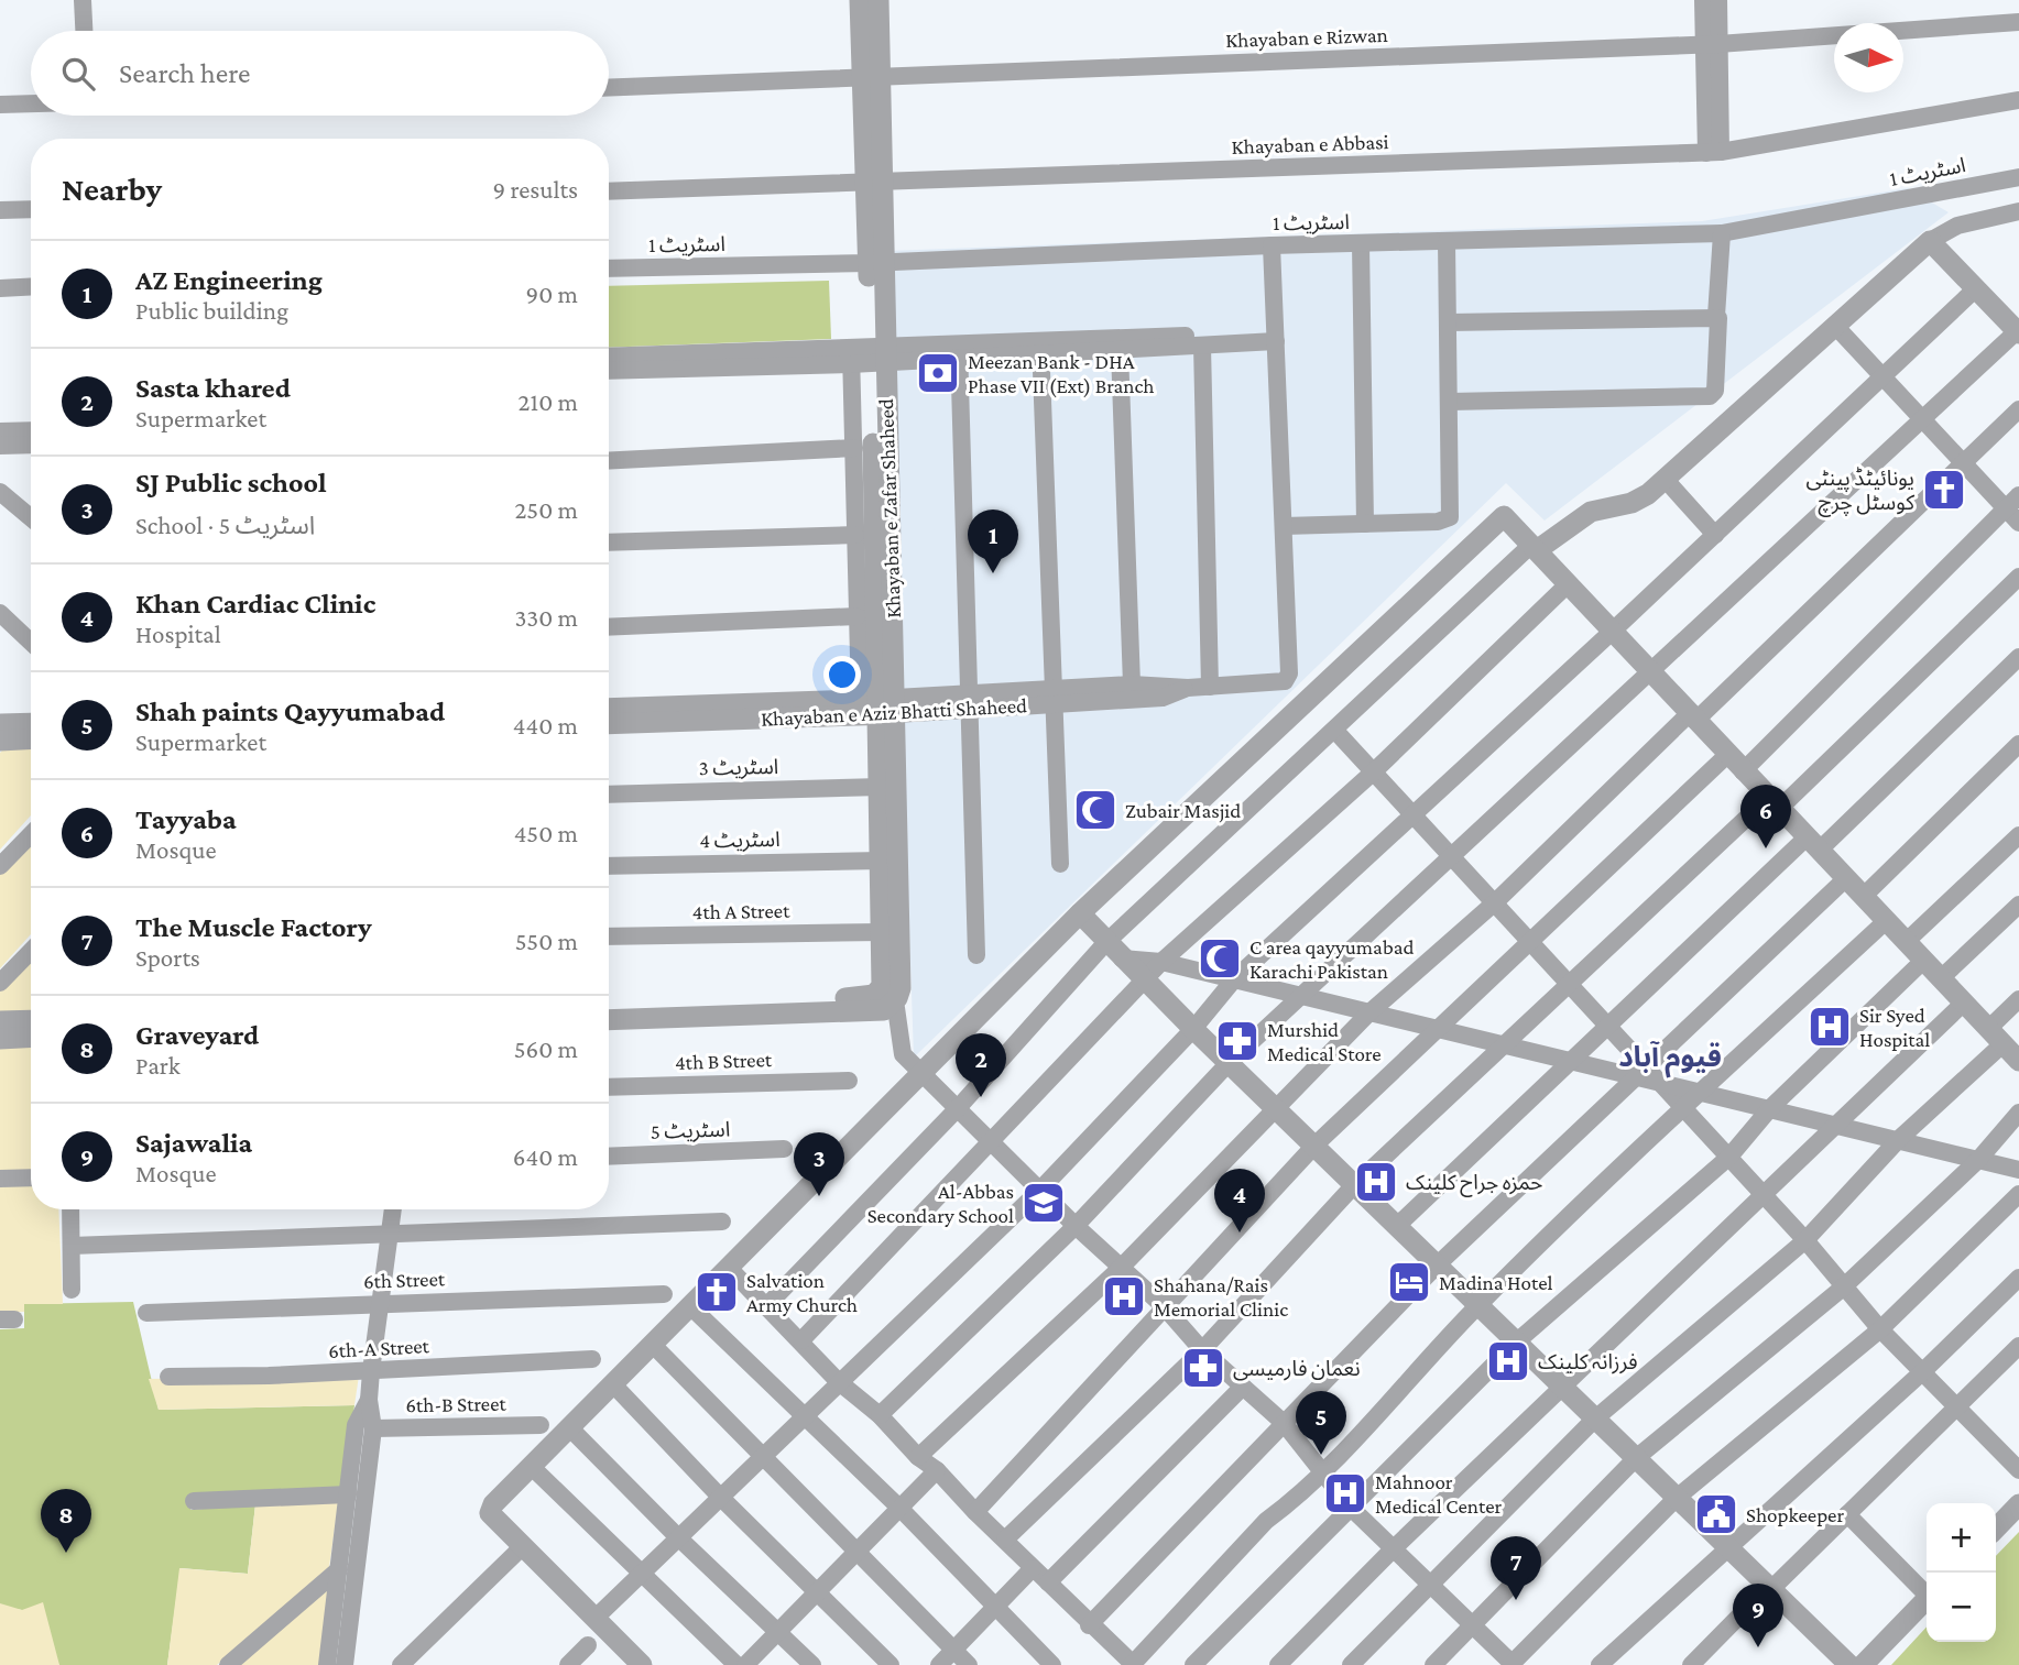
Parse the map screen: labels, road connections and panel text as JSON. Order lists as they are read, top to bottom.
{
  "streets": {
    "street": [
      "Khayaban e Rizwan",
      "Khayaban e Abbasi",
      "اسٹریٹ 1",
      "Khayaban e Aziz Bhatti Shaheed",
      "اسٹریٹ 3",
      "اسٹریٹ 4",
      "4th A Street",
      "4th B Street",
      "اسٹریٹ 5",
      "6th Street",
      "6th-A Street",
      "6th-B Street"
    ]
  },
  "districts": ["قیوم آباد"],
  "places": {
    "bank": ["Meezan Bank - DHA Phase VII (Ext) Branch"],
    "church": ["یونائیٹڈ پینٹی کوسٹل چرچ", "Salvation Army Church"],
    "mosque": ["Zubair Masjid", "C area qayyumabad Karachi Pakistan"],
    "hospital": [
      "Sir Syed Hospital",
      "حمزہ جراح کلینک",
      "Shahana/Rais Memorial Clinic",
      "فرزانہ کلینک",
      "Mahnoor Medical Center"
    ],
    "pharmacy": ["Murshid Medical Store", "نعمان فارمیسی"],
    "school or university": ["Al-Abbas Secondary School"],
    "hotel": ["Madina Hotel"],
    "public building": ["Shopkeeper"]
  },
  "north": "right",
  "page": {
    "search": "Search here",
    "heading": ["Nearby", "9 results"],
    "list": [
      {
        "mark": "1",
        "name": "AZ Engineering",
        "note": "Public building",
        "value": "90 m"
      },
      {
        "mark": "2",
        "name": "Sasta khared",
        "note": "Supermarket",
        "value": "210 m"
      },
      {
        "mark": "3",
        "name": "SJ Public school",
        "note": "School · اسٹریٹ 5",
        "value": "250 m"
      },
      {
        "mark": "4",
        "name": "Khan Cardiac Clinic",
        "note": "Hospital",
        "value": "330 m"
      },
      {
        "mark": "5",
        "name": "Shah paints Qayyumabad",
        "note": "Supermarket",
        "value": "440 m"
      },
      {
        "mark": "6",
        "name": "Tayyaba",
        "note": "Mosque",
        "value": "450 m"
      },
      {
        "mark": "7",
        "name": "The Muscle Factory",
        "note": "Sports",
        "value": "550 m"
      },
      {
        "mark": "8",
        "name": "Graveyard",
        "note": "Park",
        "value": "560 m"
      },
      {
        "mark": "9",
        "name": "Sajawalia",
        "note": "Mosque",
        "value": "640 m"
      }
    ],
    "pins": [
      "1",
      "6",
      "2",
      "3",
      "4",
      "5",
      "8",
      "7",
      "9"
    ],
    "map_buttons": ["+", "−"]
  }
}
